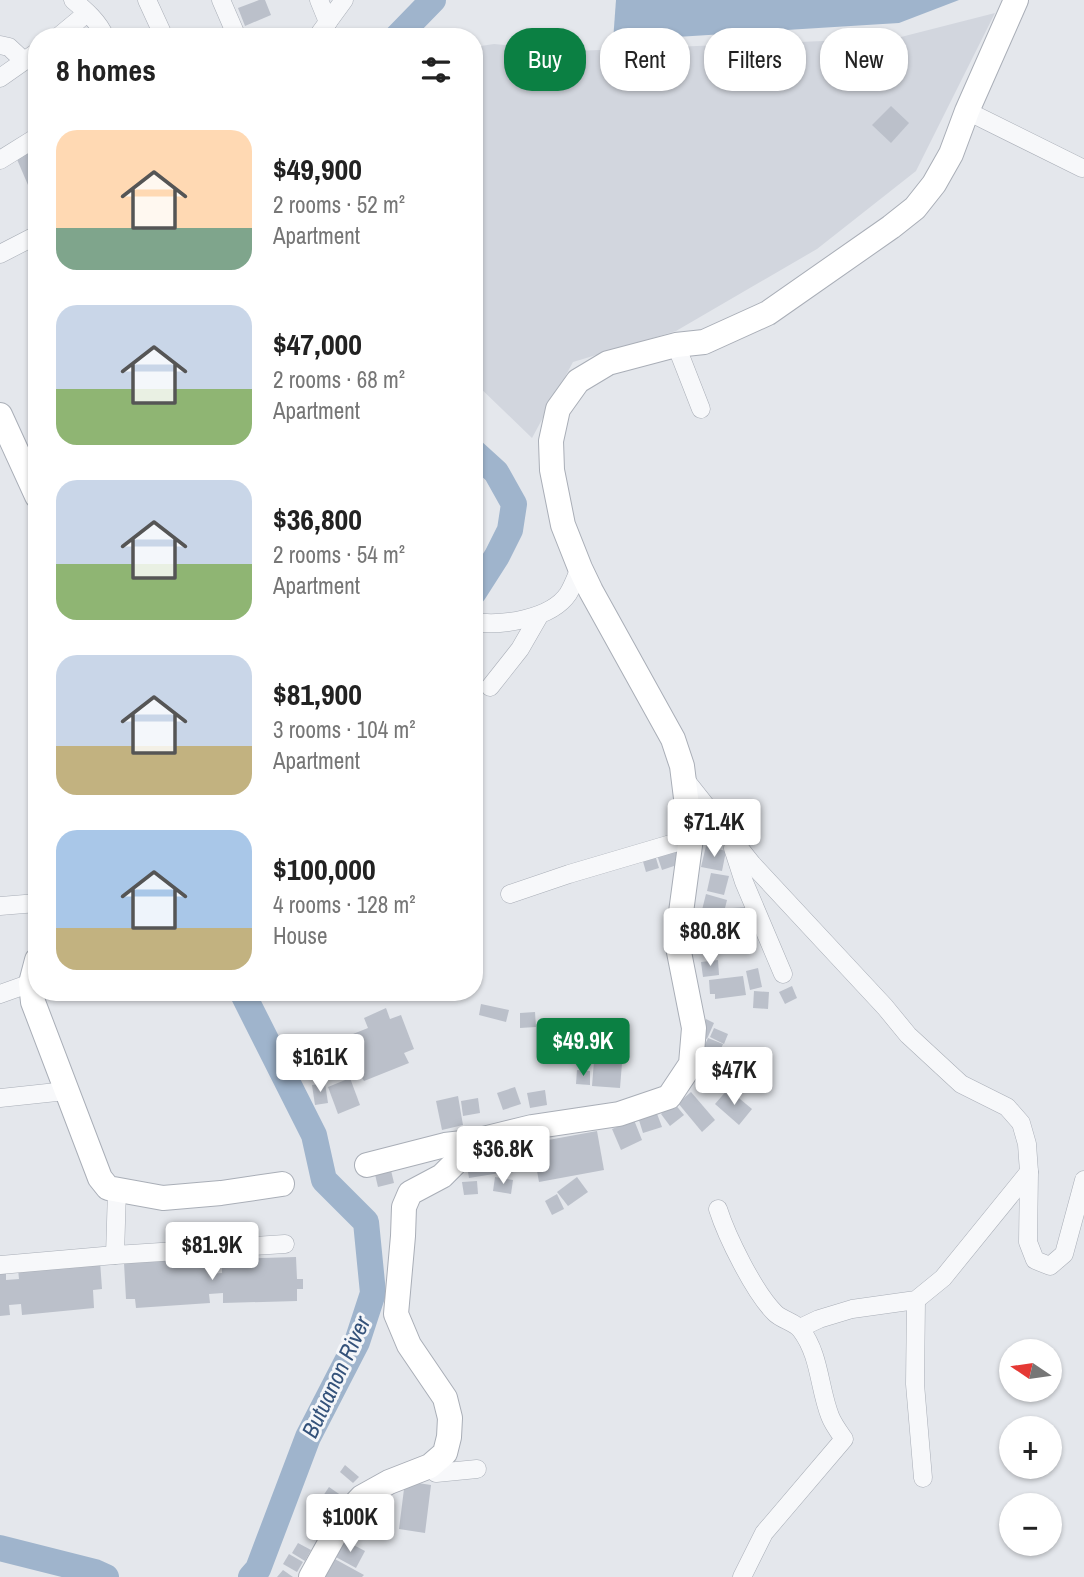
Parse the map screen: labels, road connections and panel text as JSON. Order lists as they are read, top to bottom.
{
  "water": ["Butuanon River"],
  "north": "left",
  "page": {
    "chip": [
      "Buy",
      "Rent",
      "Filters",
      "New"
    ],
    "heading": "8 homes",
    "list": [
      {
        "name": "$49,900",
        "note": "2 rooms · 52 m² · Apartment"
      },
      {
        "name": "$47,000",
        "note": "2 rooms · 68 m² · Apartment"
      },
      {
        "name": "$36,800",
        "note": "2 rooms · 54 m² · Apartment"
      },
      {
        "name": "$81,900",
        "note": "3 rooms · 104 m² · Apartment"
      },
      {
        "name": "$100,000",
        "note": "4 rooms · 128 m² · House"
      }
    ],
    "price": [
      "$71.4K",
      "$80.8K",
      "$49.9K",
      "$161K",
      "$47K",
      "$36.8K",
      "$81.9K",
      "$100K"
    ],
    "map_buttons": ["+", "−"]
  }
}
